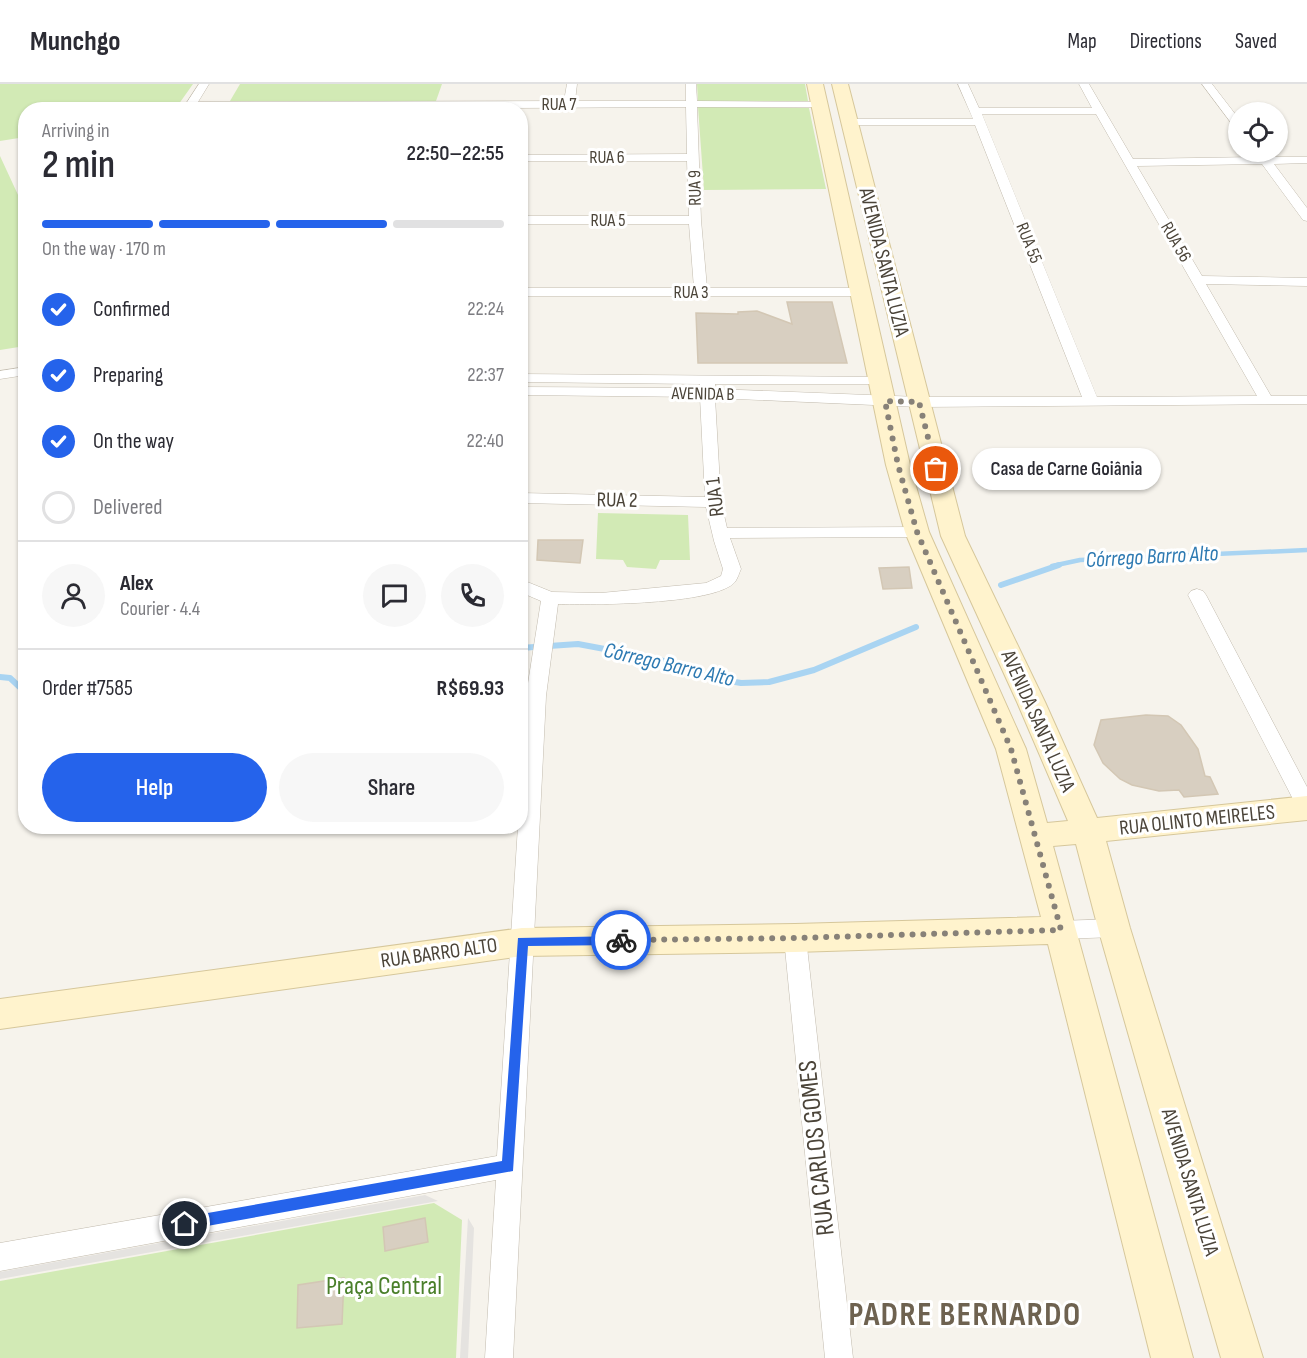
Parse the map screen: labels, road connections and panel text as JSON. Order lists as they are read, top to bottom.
{
  "streets": {
    "street": [
      "RUA 7",
      "RUA 6",
      "RUA 9",
      "RUA 5",
      "RUA 56",
      "RUA 55",
      "AVENIDA SANTA LUZIA",
      "RUA 3",
      "AVENIDA B",
      "RUA 1",
      "RUA 2",
      "RUA OLINTO MEIRELES",
      "RUA BARRO ALTO",
      "RUA CARLOS GOMES"
    ]
  },
  "crossings": [
    ["RUA 7", "RUA 9"],
    ["RUA 7", "AVENIDA SANTA LUZIA"],
    ["RUA 6", "RUA 9"],
    ["RUA 9", "RUA 5"],
    ["RUA 9", "RUA 3"],
    ["AVENIDA SANTA LUZIA", "RUA 3"],
    ["AVENIDA SANTA LUZIA", "AVENIDA B"],
    ["AVENIDA SANTA LUZIA", "RUA OLINTO MEIRELES"],
    ["AVENIDA SANTA LUZIA", "RUA BARRO ALTO"],
    ["AVENIDA B", "RUA 1"],
    ["RUA 1", "RUA 2"],
    ["RUA BARRO ALTO", "RUA CARLOS GOMES"]
  ],
  "districts": ["PADRE BERNARDO"],
  "water": ["Córrego Barro Alto"],
  "parks": ["Praça Central"],
  "places": ["Casa de Carne Goiânia"],
  "page": {
    "header": "Munchgo",
    "nav": ["Map", "Directions", "Saved"],
    "heading": ["2 min", "Arriving in", "22:50–22:55"],
    "panel": [
      "Alex",
      "Courier · 4.4",
      "Order #7585",
      "R$69.93"
    ],
    "bar": "On the way · 170 m",
    "list": [
      ["Confirmed", "22:24"],
      ["Preparing", "22:37"],
      ["On the way", "22:40"],
      "Delivered"
    ],
    "bubble": "Casa de Carne Goiânia",
    "buttons": ["Help", "Share"]
  }
}
